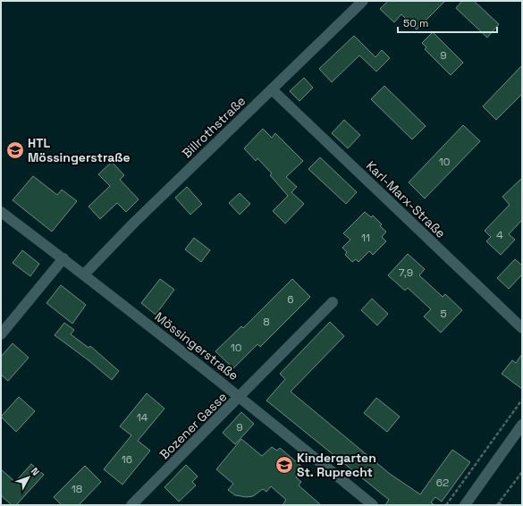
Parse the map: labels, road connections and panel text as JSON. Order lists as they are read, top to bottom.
{
  "streets": {
    "street": [
      "Billrothstraße",
      "Karl-Marx-Straße",
      "Mössingerstraße",
      "Bozener Gasse"
    ]
  },
  "crossings": [
    ["Billrothstraße", "Karl-Marx-Straße"],
    ["Billrothstraße", "Mössingerstraße"],
    ["Mössingerstraße", "Bozener Gasse"]
  ],
  "places": {
    "school or university": ["HTL Mössingerstraße", "Kindergarten St. Ruprecht"]
  },
  "house_numbers": [
    "9",
    "10",
    "4",
    "11",
    "7,9",
    "6",
    "5",
    "8",
    "10",
    "14",
    "9",
    "16",
    "62",
    "18"
  ],
  "scale_bar": "50 m",
  "north": "top right"
}
